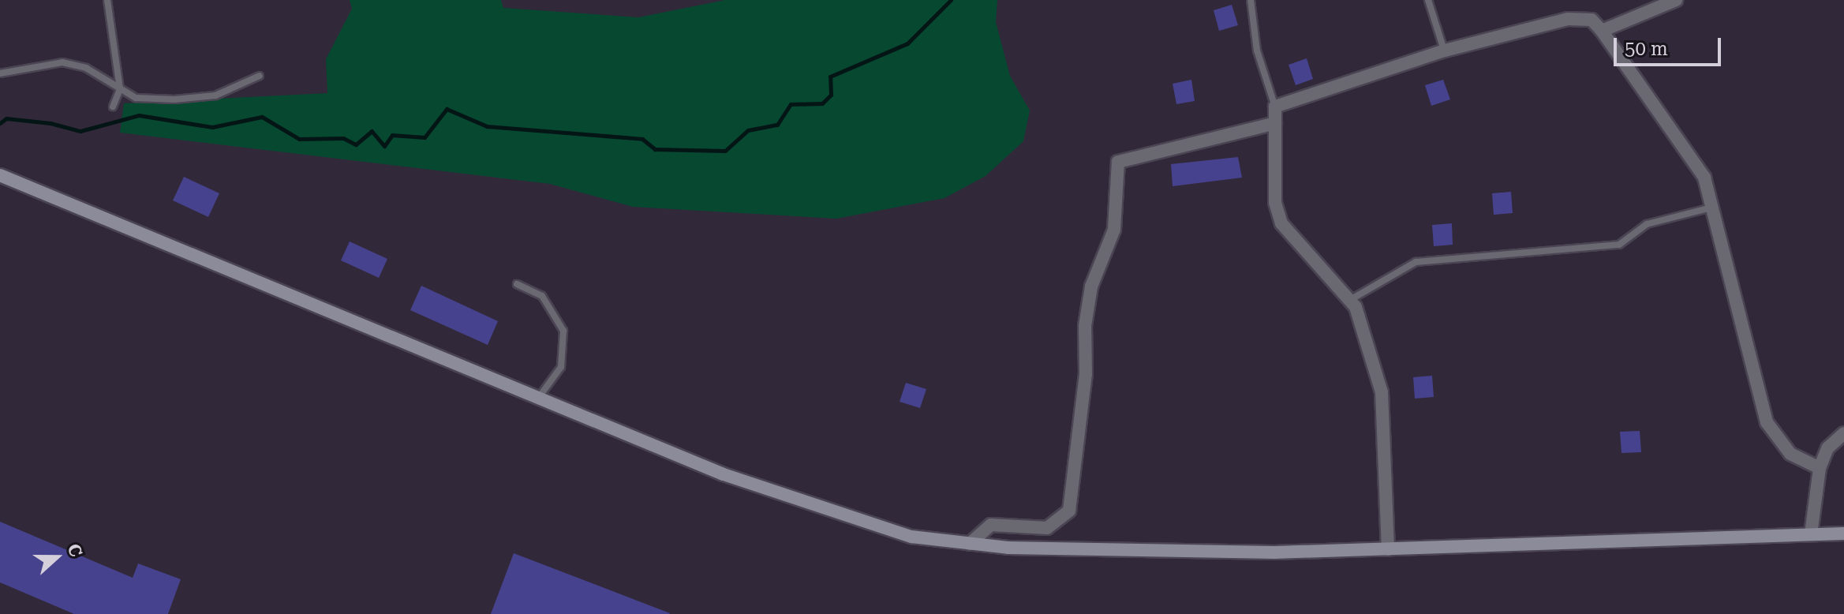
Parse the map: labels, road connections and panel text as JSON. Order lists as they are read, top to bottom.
{
  "scale_bar": "50 m",
  "north": "right"
}
